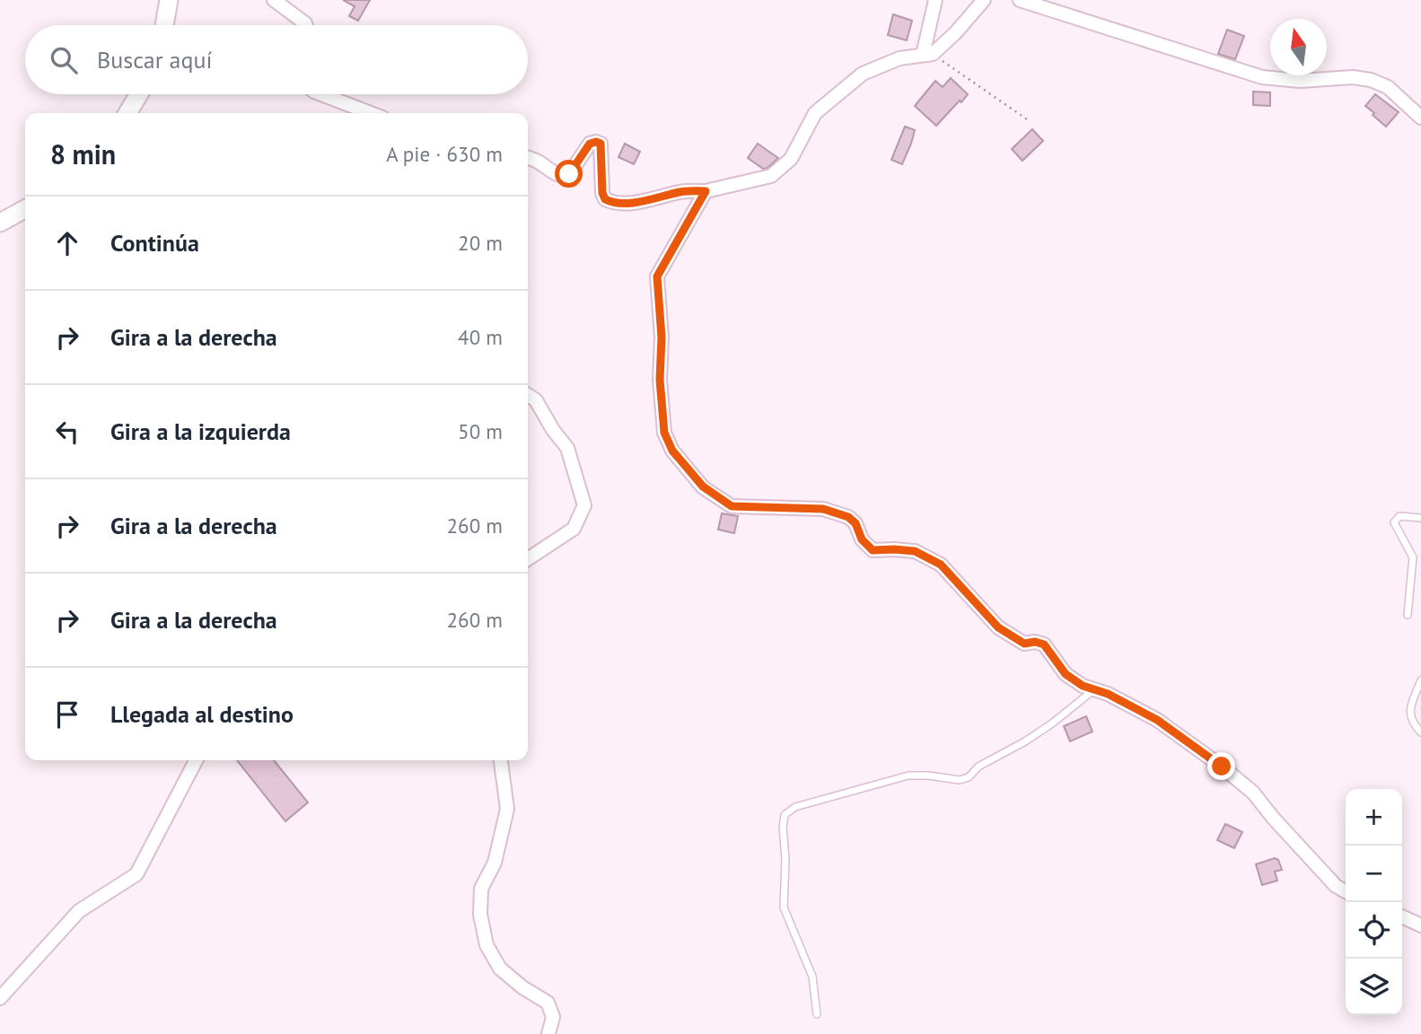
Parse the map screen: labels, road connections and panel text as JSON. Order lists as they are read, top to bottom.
{
  "north": "top",
  "page": {
    "search": "Buscar aquí",
    "heading": ["8 min", "A pie · 630 m"],
    "list": [
      ["Continúa", "20 m"],
      ["Gira a la derecha", "40 m"],
      ["Gira a la izquierda", "50 m"],
      ["Gira a la derecha", "260 m"],
      ["Gira a la derecha", "260 m"],
      "Llegada al destino"
    ],
    "map_buttons": ["+", "−"]
  }
}
